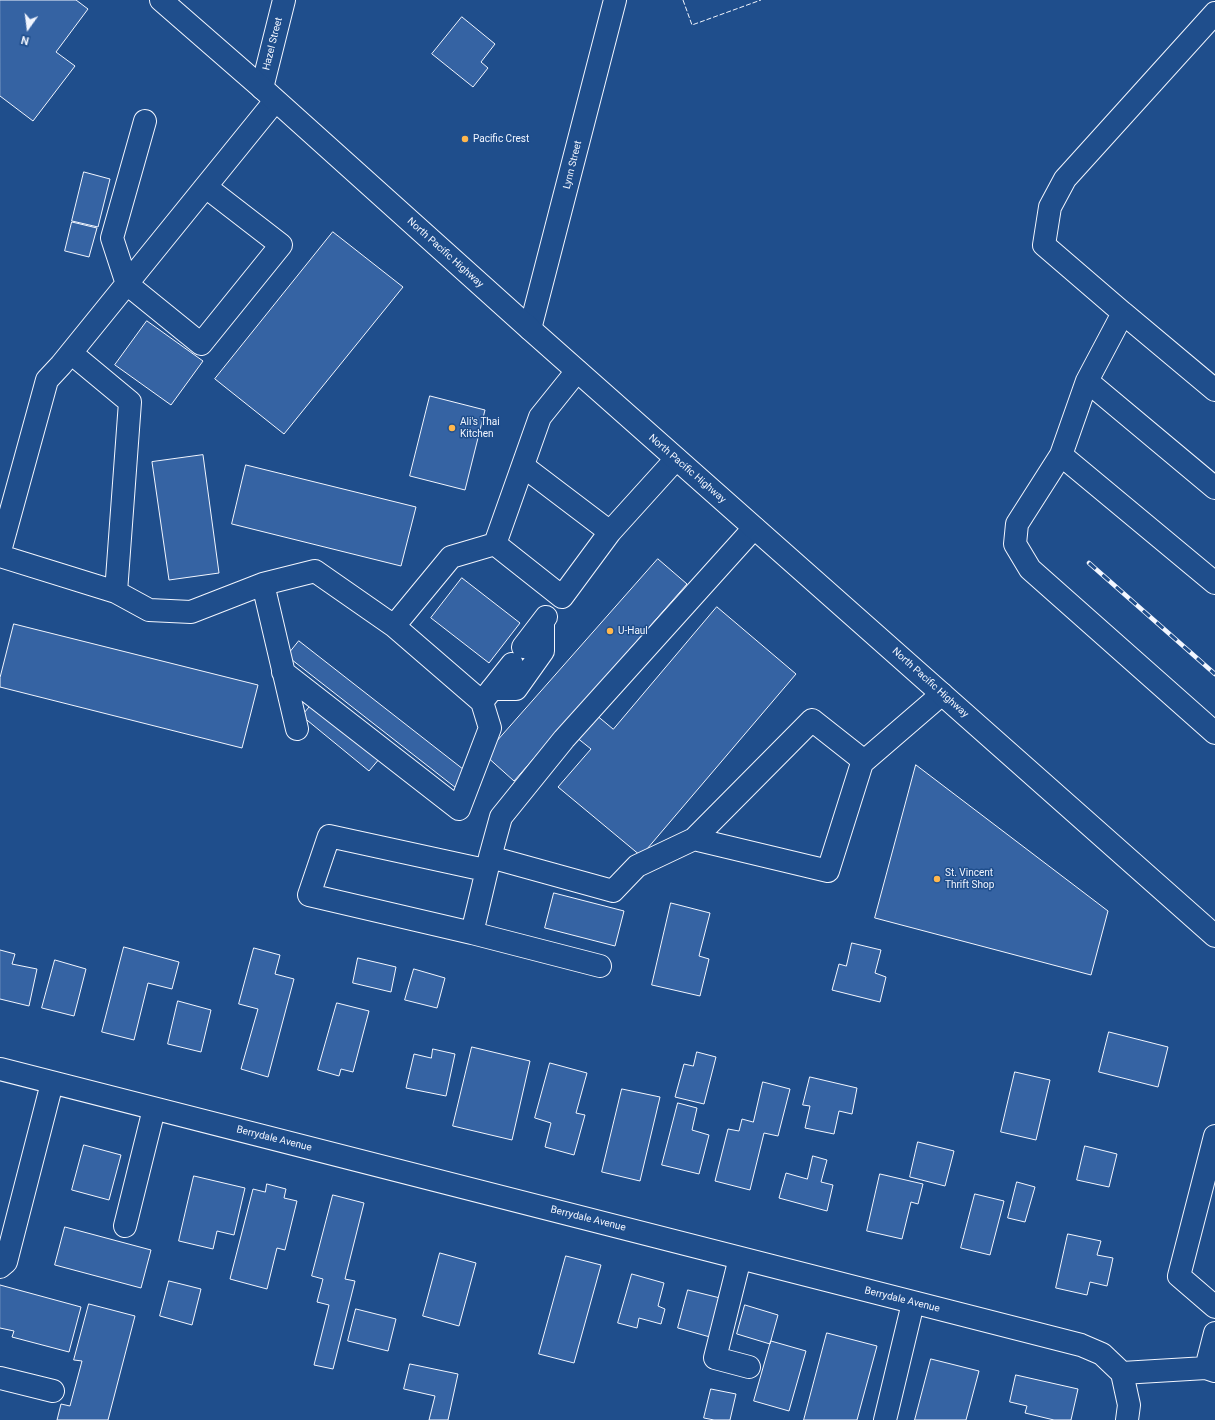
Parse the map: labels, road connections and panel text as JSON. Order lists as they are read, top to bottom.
{
  "streets": {
    "street": [
      "Hazel Street",
      "Lynn Street",
      "North Pacific Highway",
      "Berrydale Avenue"
    ]
  },
  "crossings": [
    ["Hazel Street", "North Pacific Highway"],
    ["Lynn Street", "North Pacific Highway"]
  ],
  "places": [
    "Pacific Crest",
    "Ali's Thai Kitchen",
    "U-Haul",
    "St. Vincent Thrift Shop"
  ],
  "north": "bottom"
}
